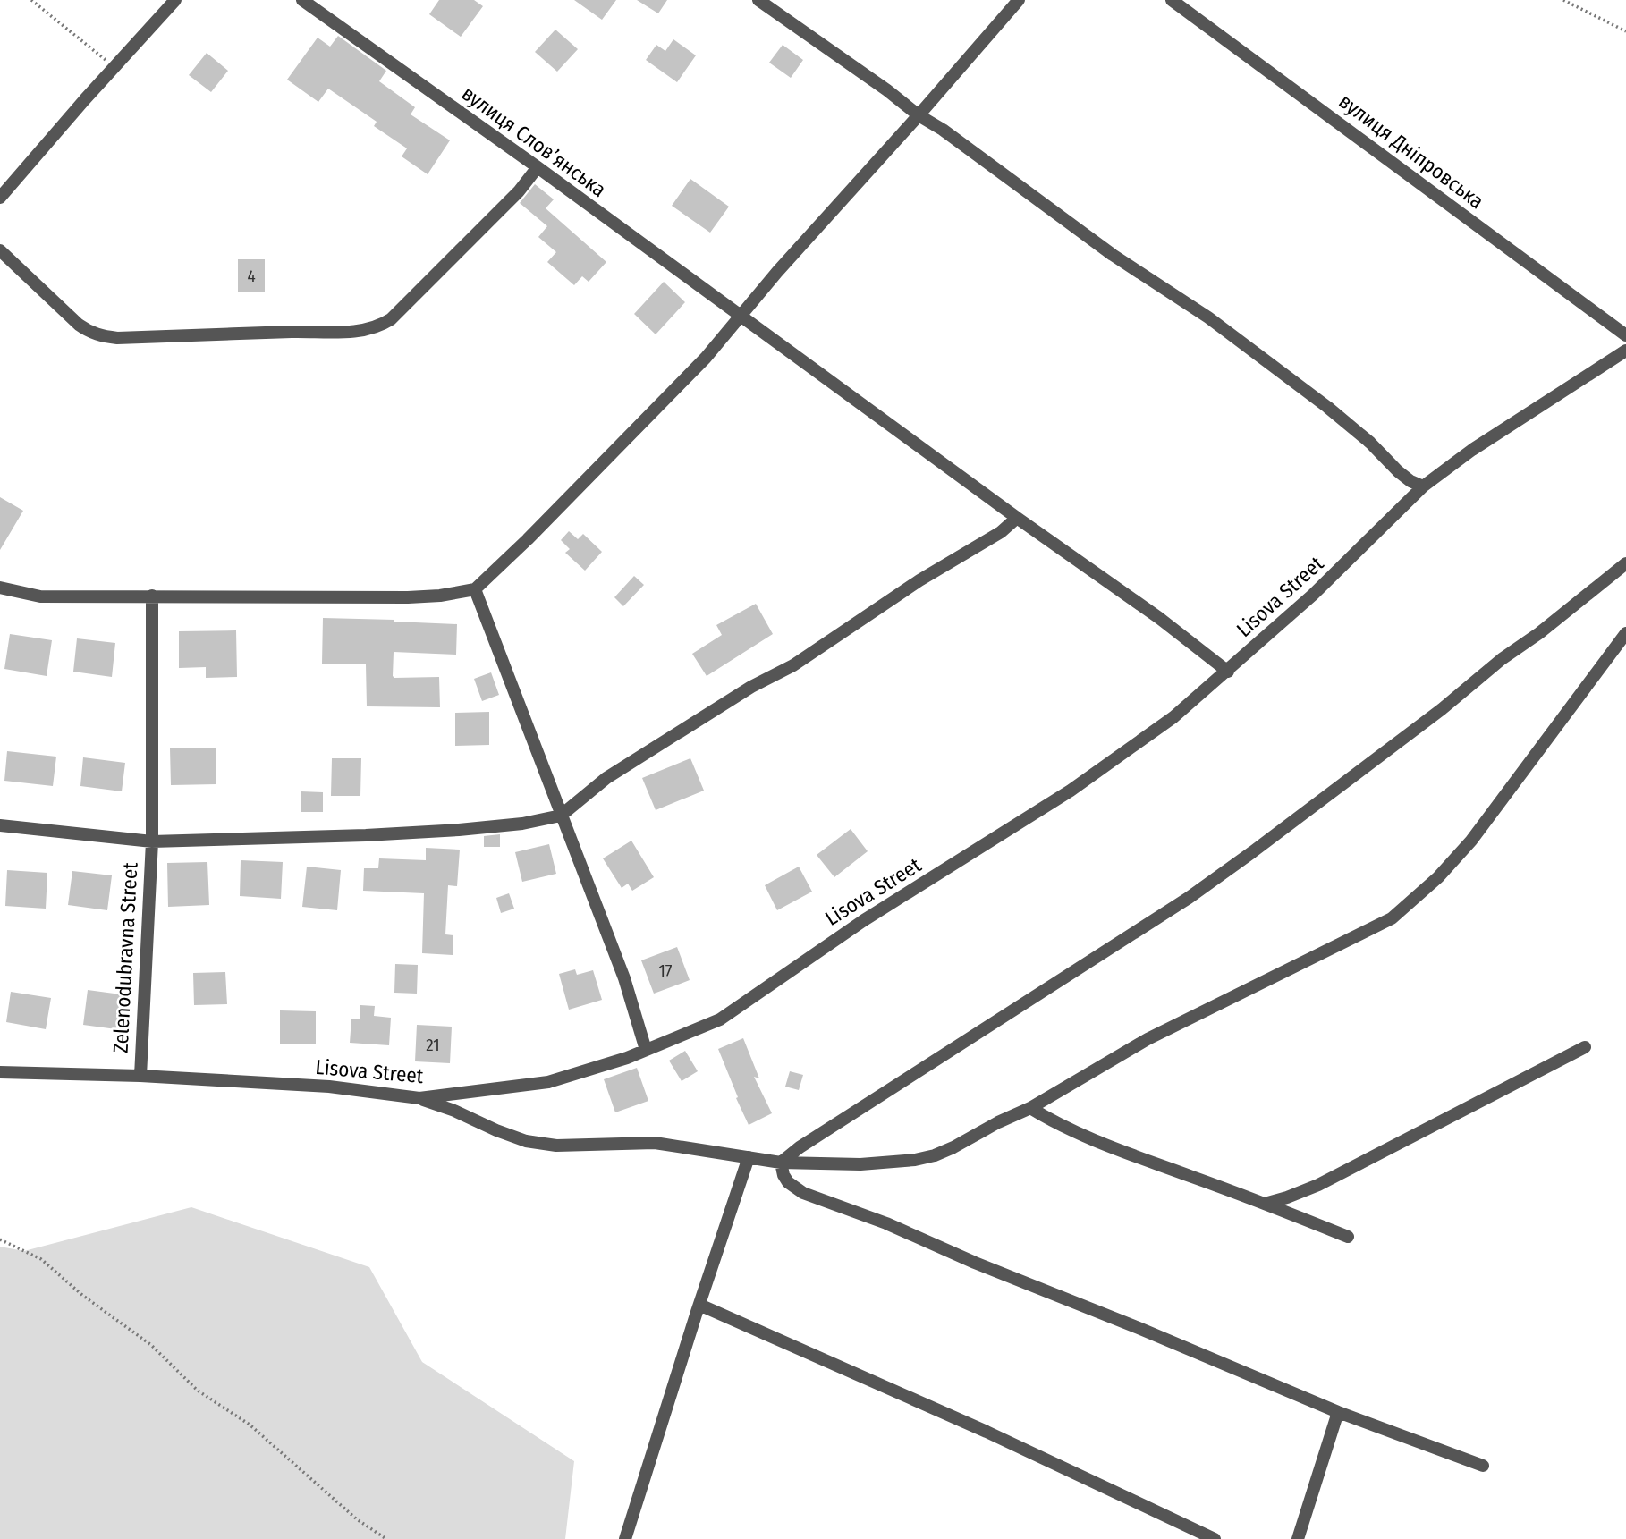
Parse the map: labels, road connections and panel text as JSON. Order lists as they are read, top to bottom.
{
  "streets": {
    "street": [
      "вулиця Словʼянська",
      "вулиця Дніпровська",
      "Lisova Street",
      "Zelenodubravna Street"
    ]
  },
  "crossings": [
    ["вулиця Словʼянська", "Lisova Street"],
    ["Lisova Street", "Zelenodubravna Street"]
  ],
  "house_numbers": ["4", "17", "21"]
}
